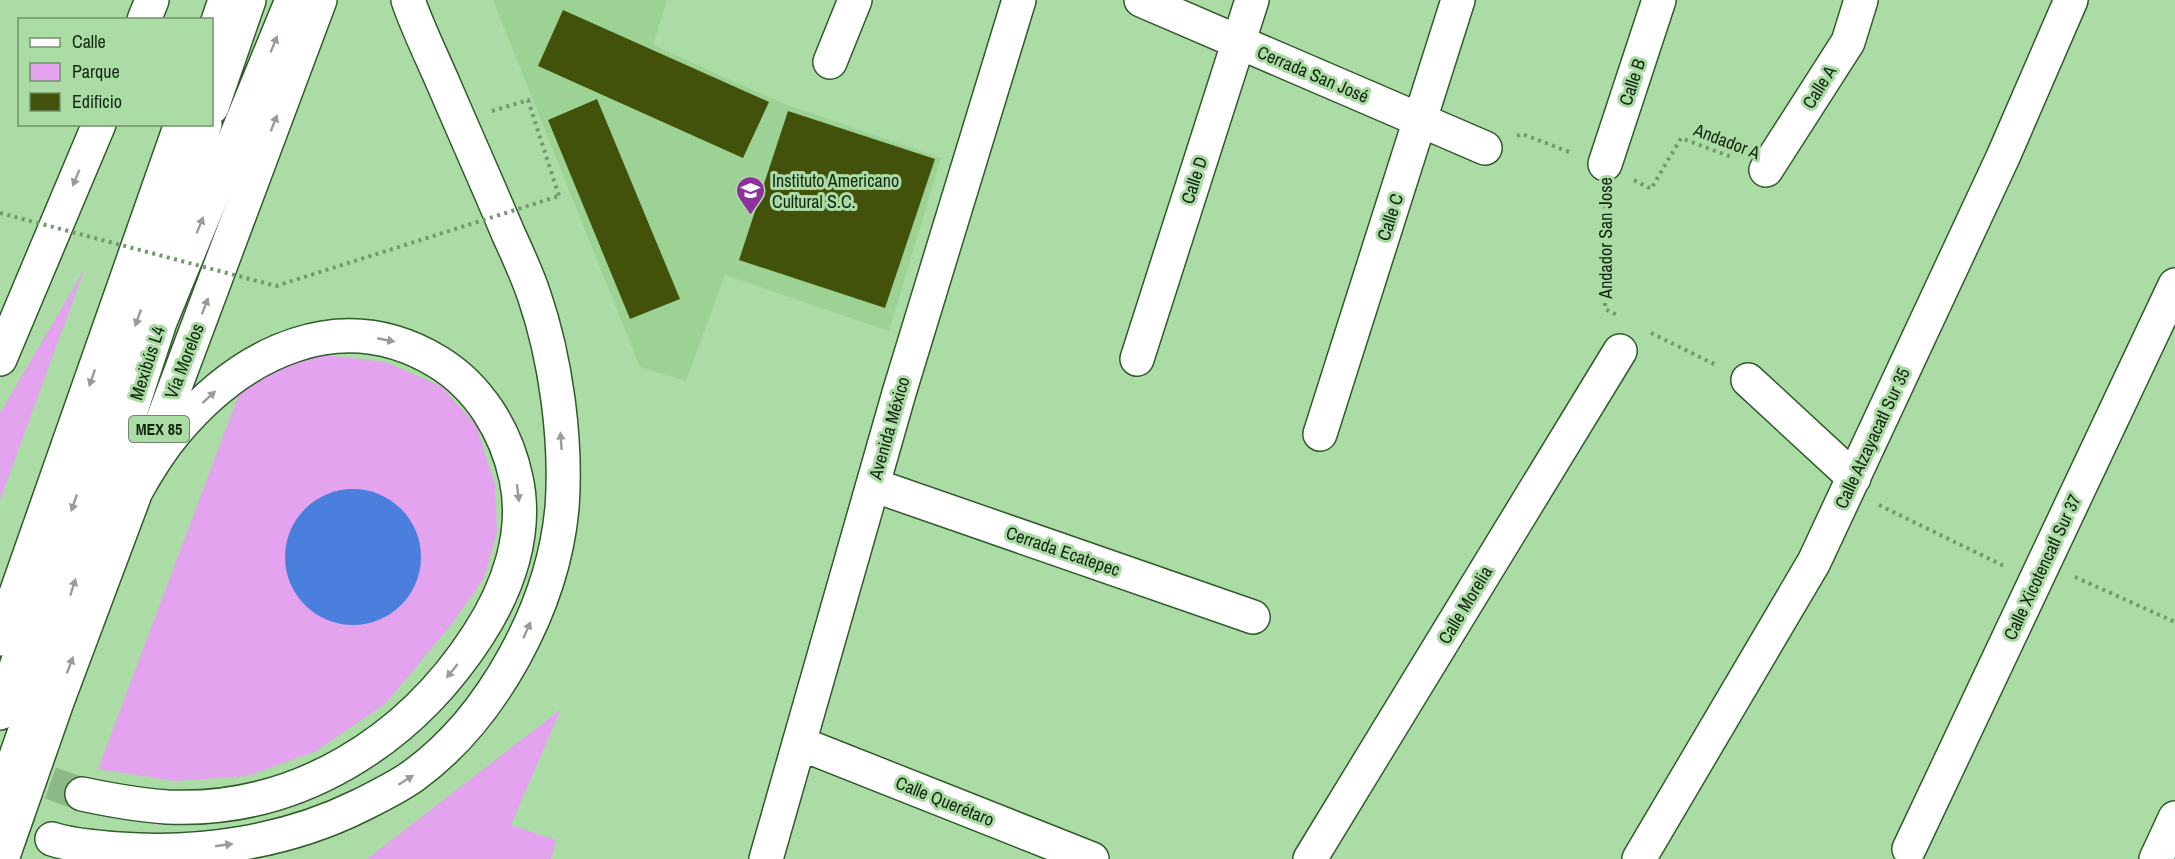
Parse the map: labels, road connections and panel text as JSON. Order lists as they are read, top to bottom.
{
  "streets": {
    "street": [
      "Cerrada San José",
      "Calle B",
      "Calle A",
      "Calle D",
      "Calle C",
      "Vía Morelos",
      "Mexibús L4",
      "Avenida México",
      "MEX 85",
      "Calle Atzayacatl Sur 35",
      "Cerrada Ecatepec",
      "Calle Xicotencatl Sur 37",
      "Calle Morelia",
      "Calle Querétaro"
    ],
    "path": ["Andador A", "Andador San Jose"]
  },
  "crossings": [
    ["Cerrada San José", "Calle D"],
    ["Cerrada San José", "Calle C"],
    ["Cerrada San José", "Andador San Jose"],
    ["Calle B", "Andador A"],
    ["Calle B", "Andador San Jose"],
    ["Calle A", "Andador A"],
    ["Andador A", "Andador San Jose"],
    ["Andador San Jose", "Calle Morelia"],
    ["Avenida México", "Cerrada Ecatepec"],
    ["Avenida México", "Calle Querétaro"]
  ],
  "places": {
    "school or university": ["Instituto Americano Cultural S.C."]
  },
  "legend": ["Calle", "Parque", "Edificio"]
}
